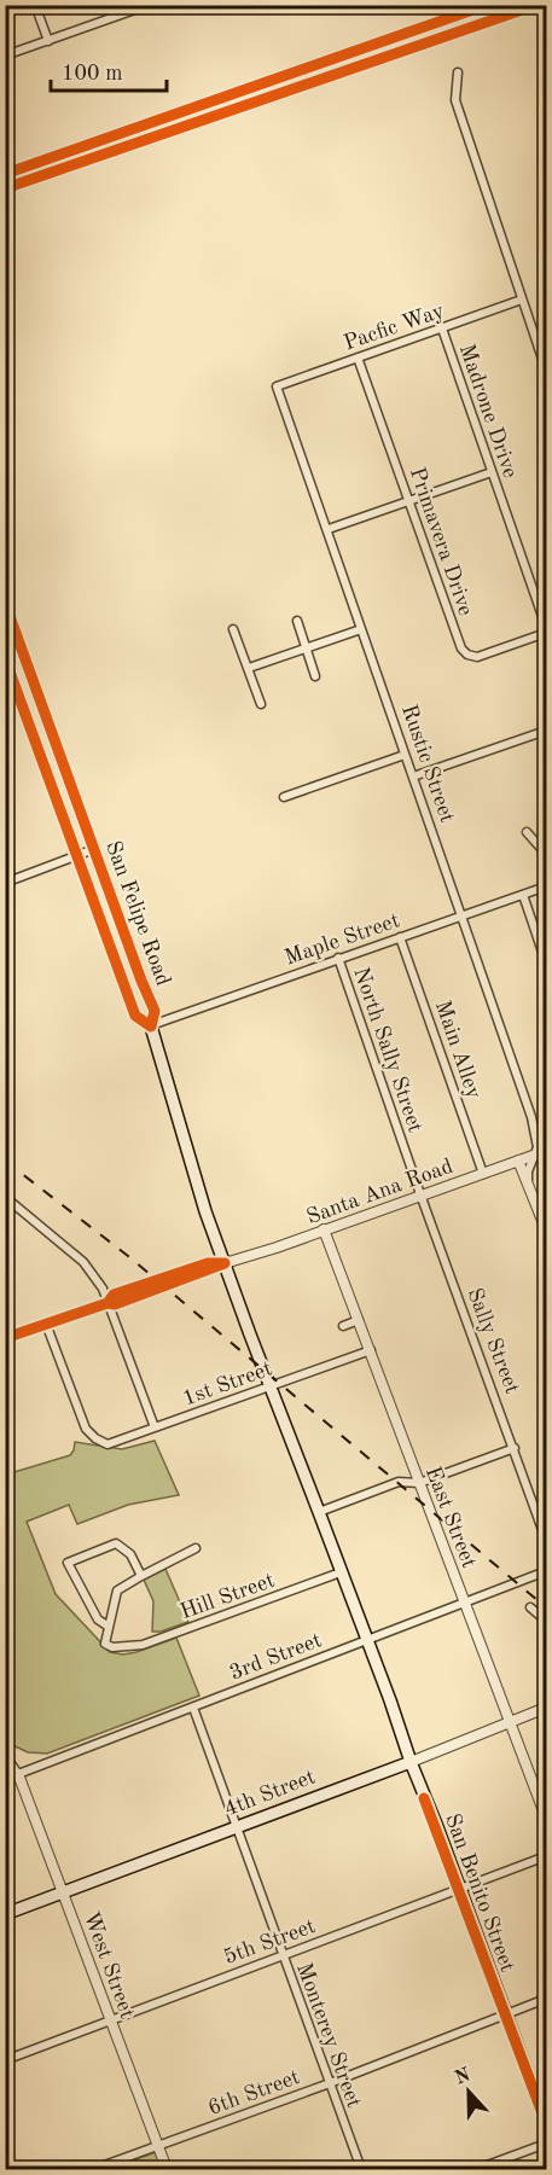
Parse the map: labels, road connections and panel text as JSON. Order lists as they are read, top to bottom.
{
  "streets": {
    "main road": ["San Felipe Road", "4th Street", "San Benito Street"],
    "street": [
      "Pacfic Way",
      "Madrone Drive",
      "Primavera Drive",
      "Rustic Street",
      "Maple Street",
      "North Sally Street",
      "Main Alley",
      "Santa Ana Road",
      "Sally Street",
      "1st Street",
      "East Street",
      "Hill Street",
      "3rd Street",
      "5th Street",
      "West Street",
      "Monterey Street",
      "6th Street"
    ]
  },
  "crossings": [
    ["Pacfic Way", "Madrone Drive"],
    ["Pacfic Way", "Primavera Drive"],
    ["Pacfic Way", "Rustic Street"],
    ["Rustic Street", "Maple Street"],
    ["Rustic Street", "Santa Ana Road"],
    ["San Felipe Road", "Maple Street"],
    ["San Felipe Road", "Santa Ana Road"],
    ["San Felipe Road", "San Benito Street"],
    ["Maple Street", "North Sally Street"],
    ["Maple Street", "Main Alley"],
    ["North Sally Street", "Santa Ana Road"],
    ["North Sally Street", "Sally Street"],
    ["Main Alley", "Santa Ana Road"],
    ["Santa Ana Road", "Sally Street"],
    ["Santa Ana Road", "1st Street"],
    ["Santa Ana Road", "East Street"],
    ["Santa Ana Road", "San Benito Street"],
    ["1st Street", "East Street"],
    ["1st Street", "San Benito Street"],
    ["East Street", "3rd Street"],
    ["East Street", "4th Street"],
    ["Hill Street", "San Benito Street"],
    ["3rd Street", "San Benito Street"],
    ["3rd Street", "West Street"],
    ["3rd Street", "Monterey Street"],
    ["4th Street", "San Benito Street"],
    ["4th Street", "West Street"],
    ["4th Street", "Monterey Street"],
    ["San Benito Street", "5th Street"],
    ["San Benito Street", "6th Street"],
    ["5th Street", "West Street"],
    ["5th Street", "Monterey Street"],
    ["West Street", "6th Street"],
    ["Monterey Street", "6th Street"]
  ],
  "scale_bar": "100 m",
  "north": "top"
}
